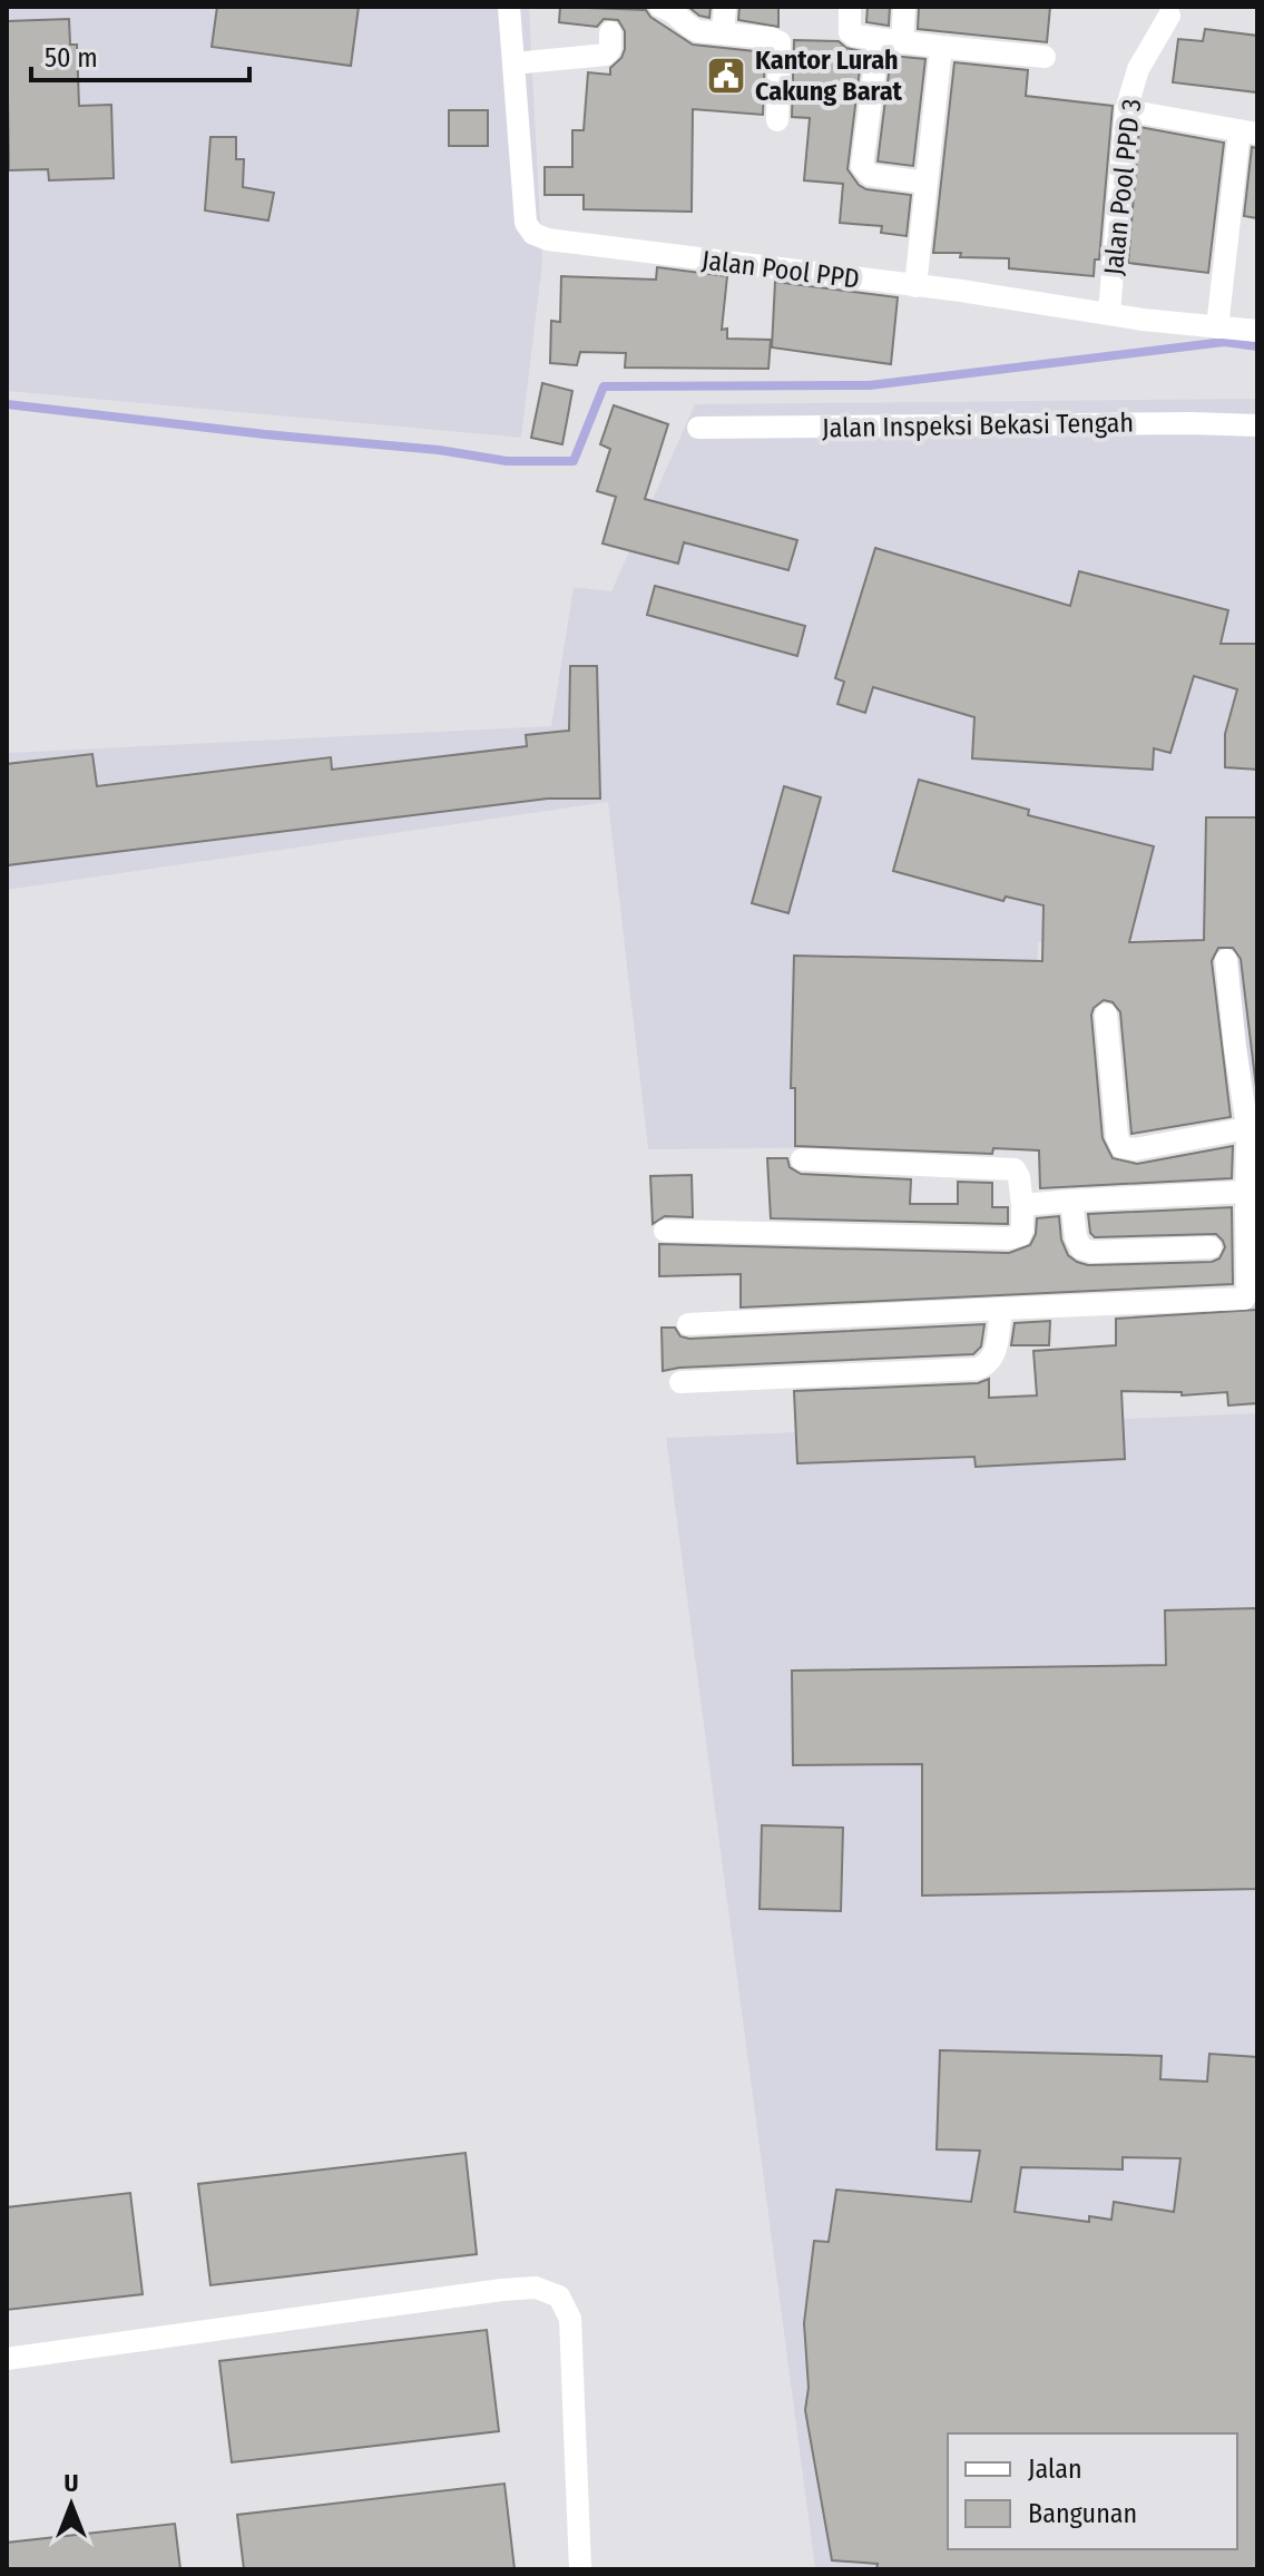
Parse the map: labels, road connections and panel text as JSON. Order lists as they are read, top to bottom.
{
  "streets": {
    "street": ["Jalan Pool PPD 3", "Jalan Pool PPD", "Jalan Inspeksi Bekasi Tengah"]
  },
  "crossings": [
    ["Jalan Pool PPD 3", "Jalan Pool PPD"]
  ],
  "places": {
    "public building": ["Kantor Lurah Cakung Barat"]
  },
  "legend": ["Jalan", "Bangunan"],
  "scale_bar": "50 m",
  "north": "top"
}
